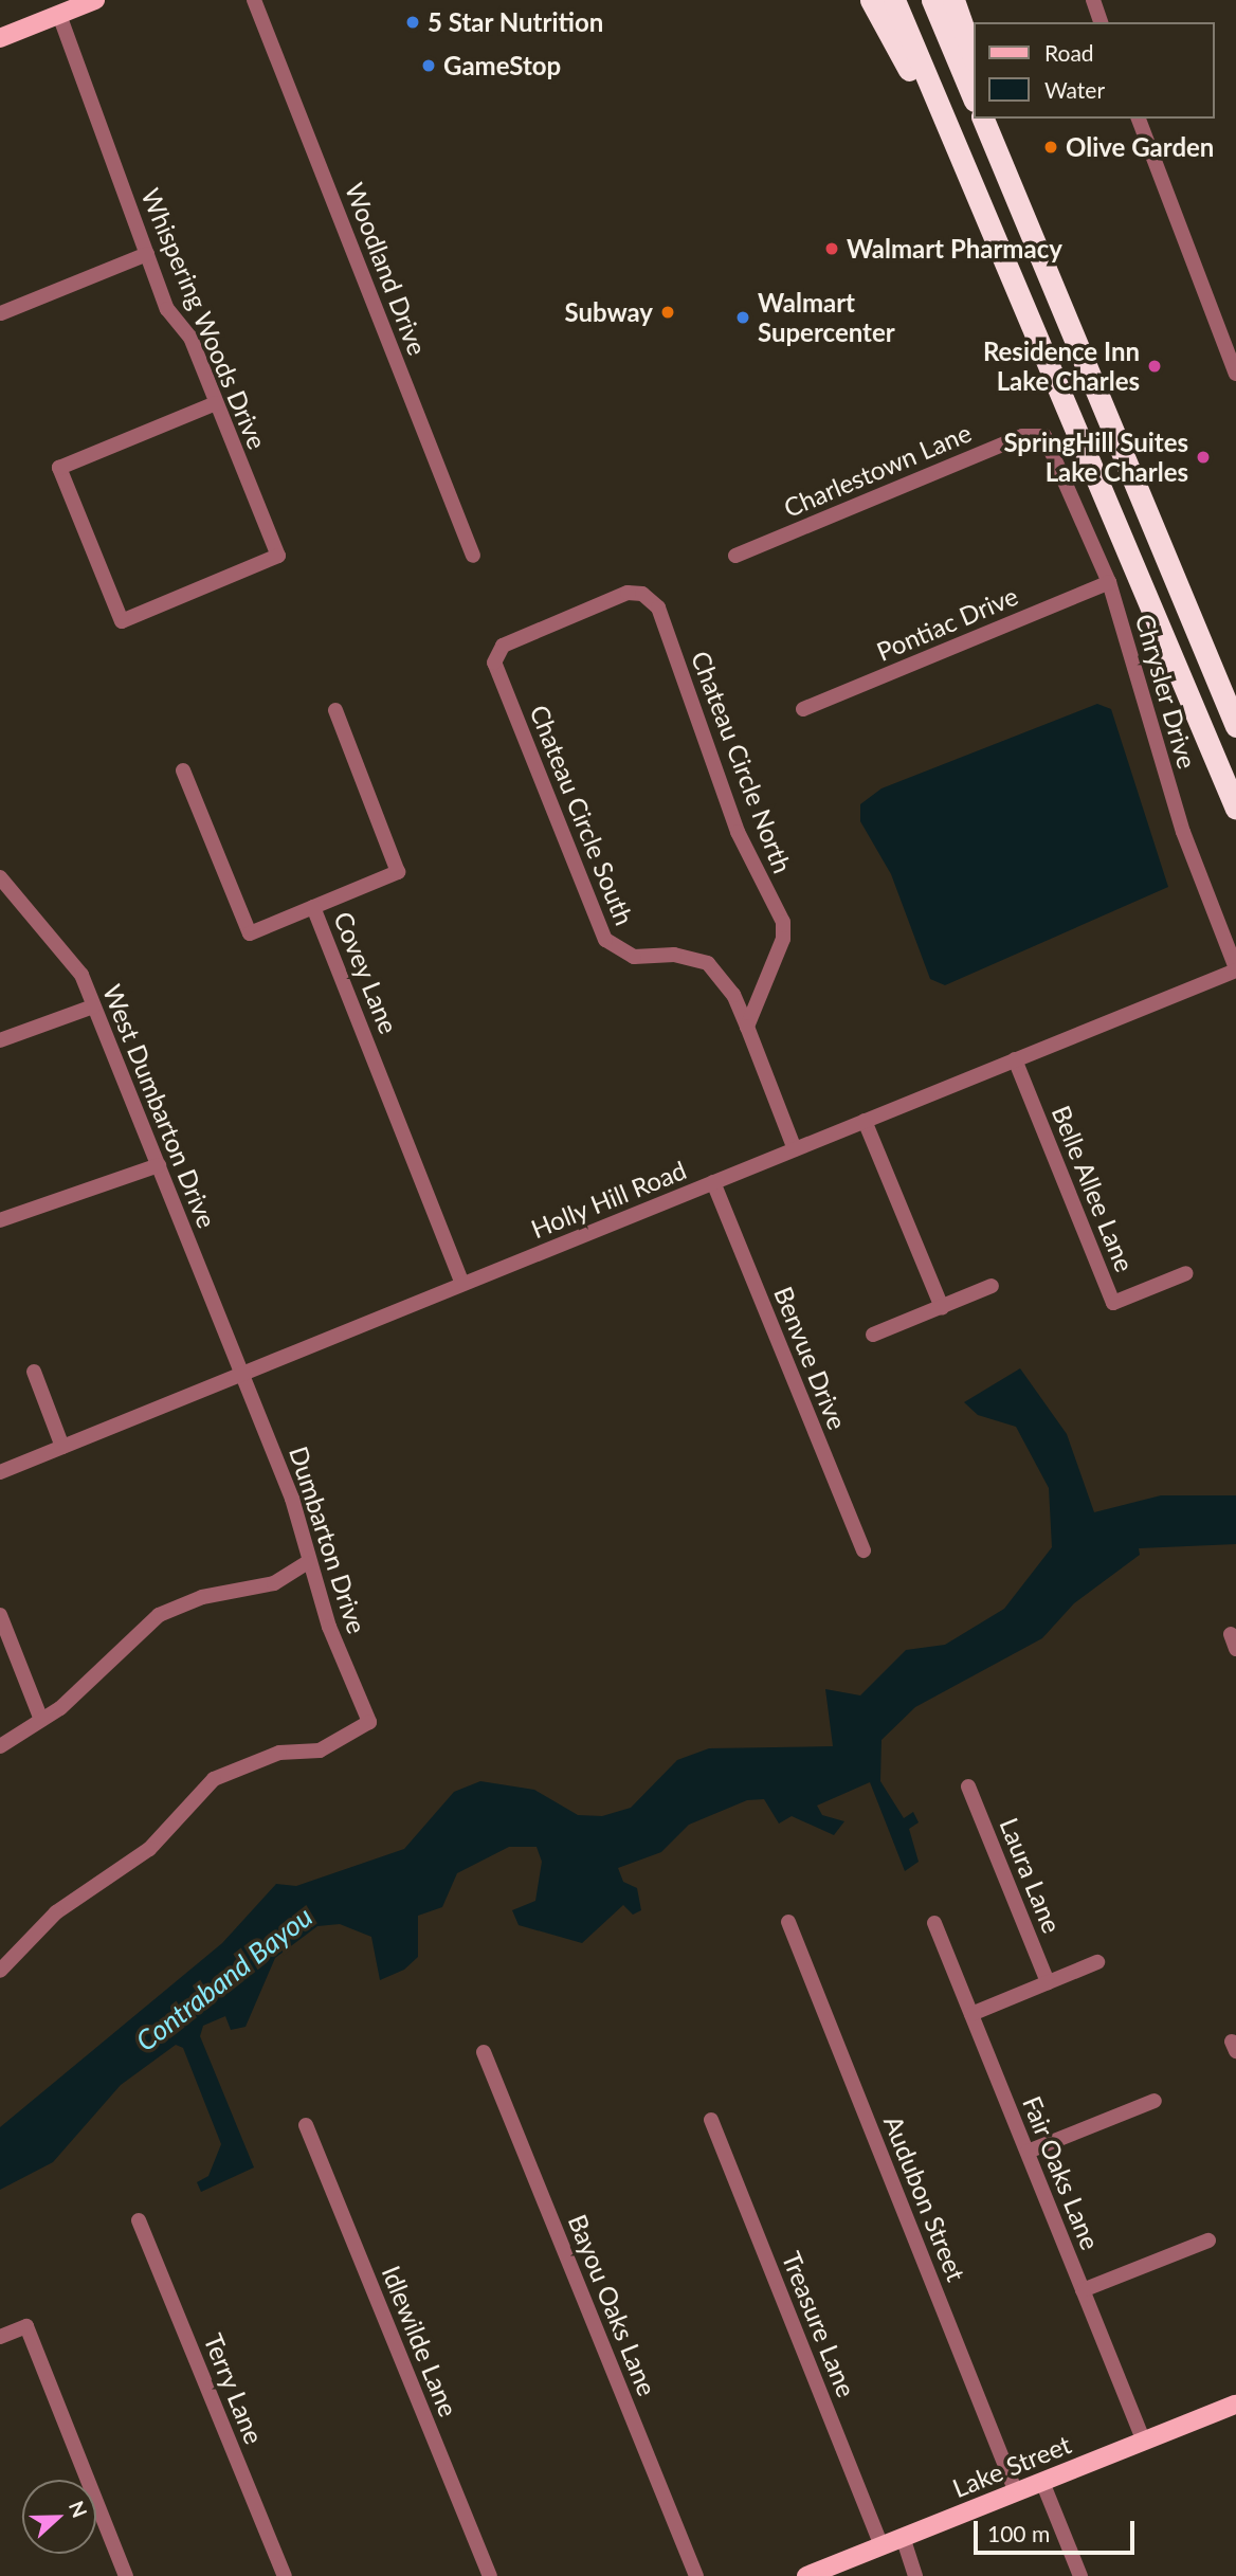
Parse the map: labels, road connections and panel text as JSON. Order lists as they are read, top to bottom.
{
  "streets": {
    "main road": ["Lake Street"],
    "street": [
      "Woodland Drive",
      "Whispering Woods Drive",
      "Charlestown Lane",
      "Pontiac Drive",
      "Chrysler Drive",
      "Chateau Circle North",
      "Chateau Circle South",
      "Covey Lane",
      "West Dumbarton Drive",
      "Belle Allee Lane",
      "Holly Hill Road",
      "Benvue Drive",
      "Dumbarton Drive",
      "Laura Lane",
      "Fair Oaks Lane",
      "Audubon Street",
      "Bayou Oaks Lane",
      "Treasure Lane",
      "Idlewilde Lane",
      "Terry Lane"
    ]
  },
  "crossings": [
    ["Charlestown Lane", "Chrysler Drive"],
    ["Pontiac Drive", "Chrysler Drive"],
    ["Chrysler Drive", "Holly Hill Road"],
    ["Chateau Circle North", "Chateau Circle South"],
    ["Covey Lane", "Holly Hill Road"],
    ["West Dumbarton Drive", "Holly Hill Road"],
    ["West Dumbarton Drive", "Dumbarton Drive"],
    ["Belle Allee Lane", "Holly Hill Road"],
    ["Holly Hill Road", "Benvue Drive"],
    ["Holly Hill Road", "Dumbarton Drive"],
    ["Fair Oaks Lane", "Lake Street"],
    ["Audubon Street", "Lake Street"],
    ["Treasure Lane", "Lake Street"]
  ],
  "water": ["Contraband Bayou"],
  "places": [
    "5 Star Nutrition",
    "GameStop",
    "Olive Garden",
    "Walmart Pharmacy",
    "Subway",
    "Walmart Supercenter",
    "Residence Inn Lake Charles",
    "SpringHill Suites Lake Charles"
  ],
  "legend": ["Road", "Water"],
  "scale_bar": "100 m",
  "north": "right"
}
